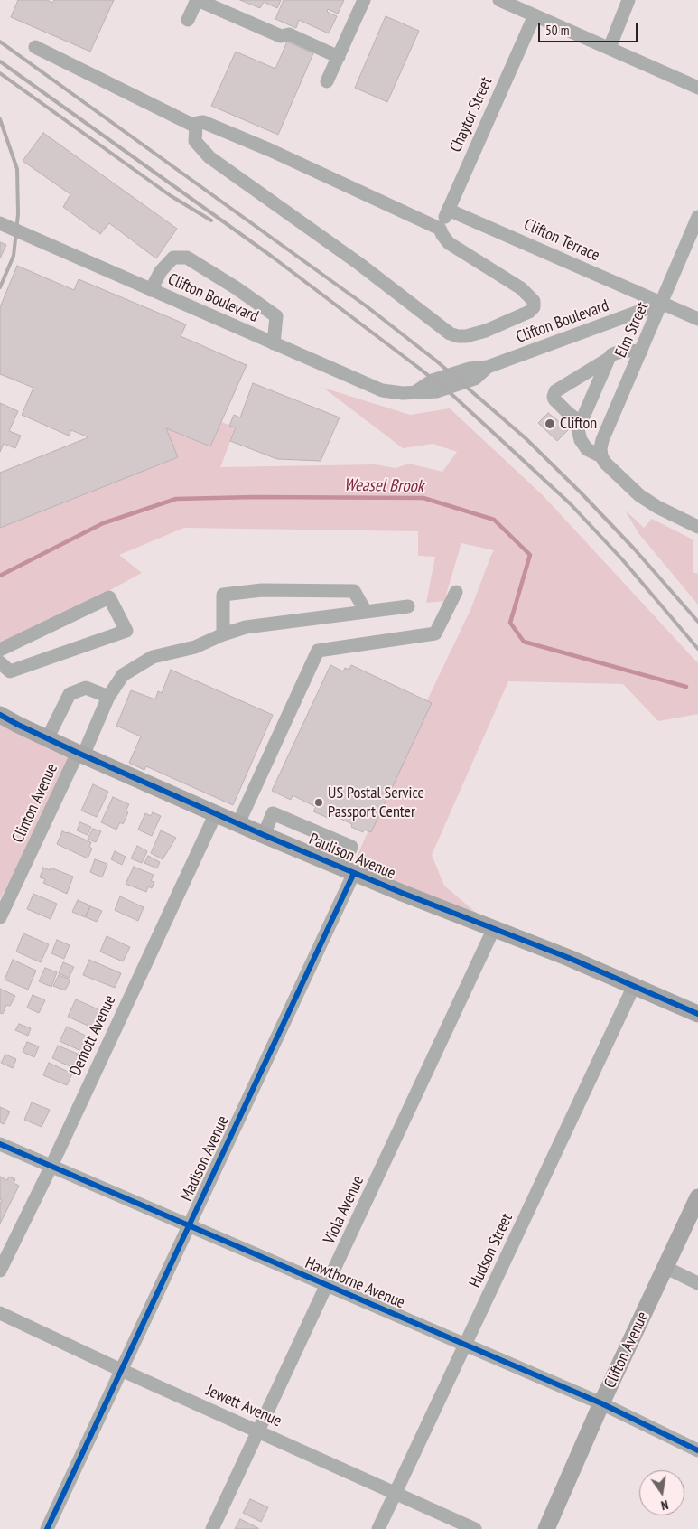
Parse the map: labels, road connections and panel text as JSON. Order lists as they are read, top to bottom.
{
  "streets": {
    "main road": ["Paulison Avenue", "Clifton Avenue"],
    "street": [
      "Chaytor Street",
      "Clifton Terrace",
      "Clifton Boulevard",
      "Elm Street",
      "Clinton Avenue",
      "Demott Avenue",
      "Madison Avenue",
      "Viola Avenue",
      "Hudson Street",
      "Hawthorne Avenue",
      "Jewett Avenue"
    ]
  },
  "crossings": [
    ["Chaytor Street", "Clifton Terrace"],
    ["Clifton Terrace", "Clifton Boulevard"],
    ["Clifton Terrace", "Elm Street"],
    ["Clifton Boulevard", "Elm Street"],
    ["Clinton Avenue", "Paulison Avenue"],
    ["Paulison Avenue", "Demott Avenue"],
    ["Paulison Avenue", "Madison Avenue"],
    ["Paulison Avenue", "Viola Avenue"],
    ["Paulison Avenue", "Hudson Street"],
    ["Demott Avenue", "Hawthorne Avenue"],
    ["Madison Avenue", "Hawthorne Avenue"],
    ["Madison Avenue", "Jewett Avenue"],
    ["Viola Avenue", "Hawthorne Avenue"],
    ["Viola Avenue", "Jewett Avenue"],
    ["Hudson Street", "Hawthorne Avenue"],
    ["Hudson Street", "Jewett Avenue"],
    ["Hawthorne Avenue", "Clifton Avenue"]
  ],
  "water": ["Weasel Brook"],
  "places": ["Clifton", "US Postal Service Passport Center"],
  "scale_bar": "50 m",
  "north": "bottom"
}
